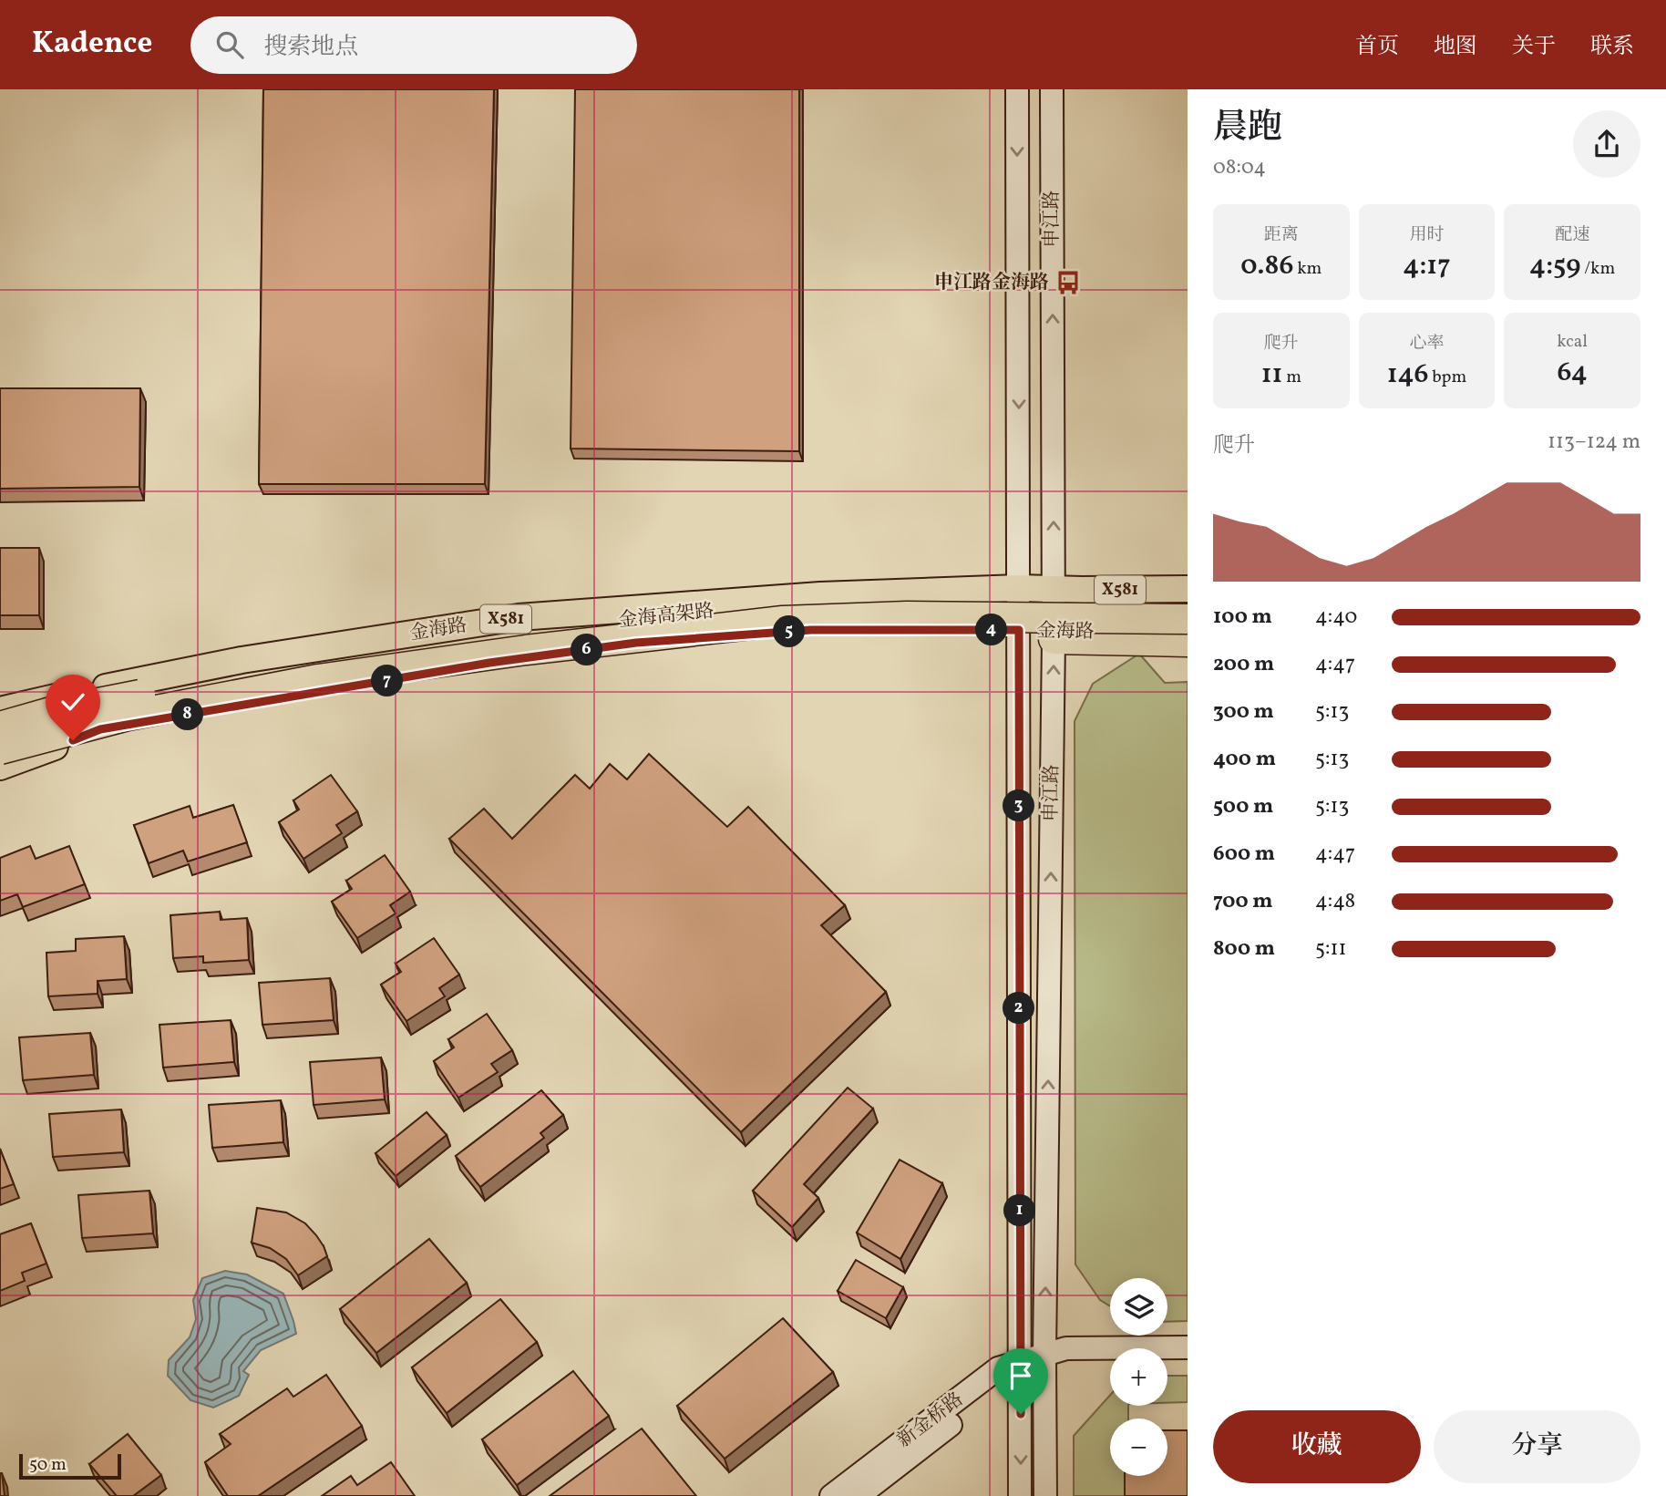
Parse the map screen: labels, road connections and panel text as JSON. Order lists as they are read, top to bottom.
{
  "streets": {
    "highway": ["金海高架路"],
    "main road": [
      "申江路",
      "X581",
      "金海路",
      "新金桥路"
    ]
  },
  "crossings": [
    ["申江路", "金海路"],
    ["申江路", "新金桥路"]
  ],
  "places": {
    "bus stop": ["申江路金海路"]
  },
  "scale_bar": "50 m",
  "page": {
    "header": "Kadence",
    "search": "搜索地点",
    "nav": [
      "首页",
      "地图",
      "关于",
      "联系"
    ],
    "heading": ["晨跑", "08:04"],
    "stats": [
      ["距离", "0.86 km"],
      ["用时", "4:17"],
      ["配速", "4:59 /km"],
      ["爬升", "11 m"],
      ["心率", "146 bpm"],
      ["kcal", "64"]
    ],
    "chart": ["爬升", "113–124 m"],
    "list": [
      {
        "name": "100 m",
        "note": "4:40"
      },
      {
        "name": "200 m",
        "note": "4:47"
      },
      {
        "name": "300 m",
        "note": "5:13"
      },
      {
        "name": "400 m",
        "note": "5:13"
      },
      {
        "name": "500 m",
        "note": "5:13"
      },
      {
        "name": "600 m",
        "note": "4:47"
      },
      {
        "name": "700 m",
        "note": "4:48"
      },
      {
        "name": "800 m",
        "note": "5:11"
      }
    ],
    "pins": [
      "4",
      "5",
      "6",
      "7",
      "8",
      "3",
      "2",
      "1"
    ],
    "map_buttons": ["+", "−"],
    "buttons": ["收藏", "分享"],
    "scale": "50 m"
  }
}
